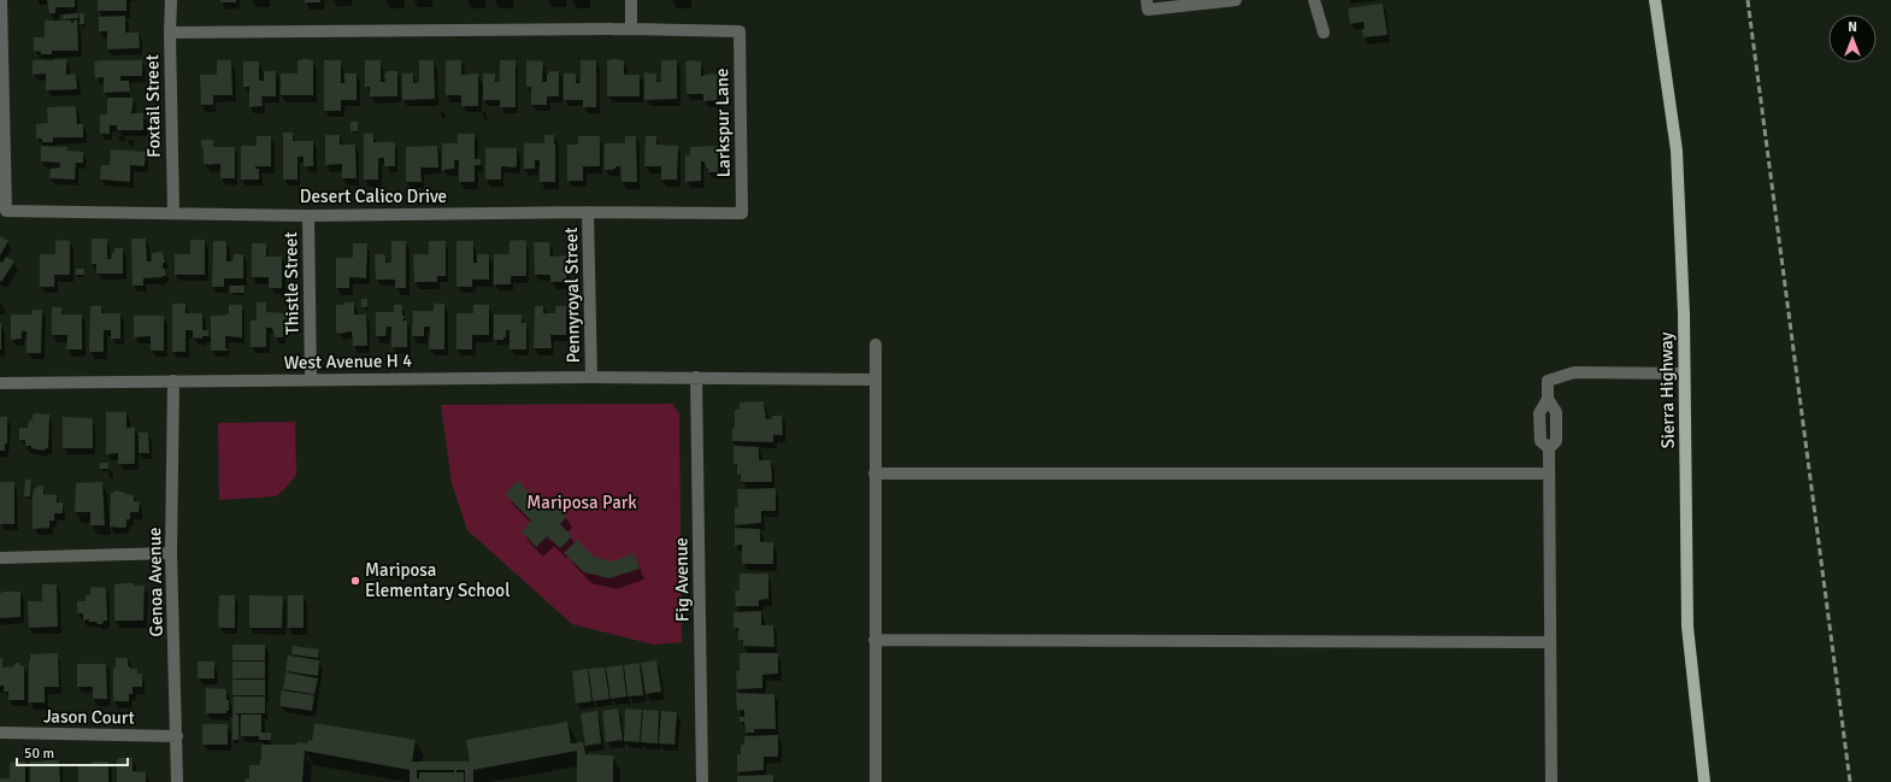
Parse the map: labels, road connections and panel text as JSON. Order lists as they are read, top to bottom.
{
  "streets": {
    "main road": ["Sierra Highway"],
    "street": [
      "Foxtail Street",
      "Larkspur Lane",
      "Desert Calico Drive",
      "Thistle Street",
      "Pennyroyal Street",
      "West Avenue H 4",
      "Fig Avenue",
      "Genoa Avenue",
      "Jason Court"
    ]
  },
  "crossings": [
    ["Foxtail Street", "Desert Calico Drive"],
    ["Larkspur Lane", "Desert Calico Drive"],
    ["Desert Calico Drive", "Thistle Street"],
    ["Desert Calico Drive", "Pennyroyal Street"],
    ["Thistle Street", "West Avenue H 4"],
    ["Pennyroyal Street", "West Avenue H 4"],
    ["West Avenue H 4", "Fig Avenue"],
    ["West Avenue H 4", "Genoa Avenue"],
    ["Genoa Avenue", "Jason Court"]
  ],
  "parks": ["Mariposa Park"],
  "places": ["Mariposa Elementary School"],
  "scale_bar": "50 m",
  "north": "top"
}
